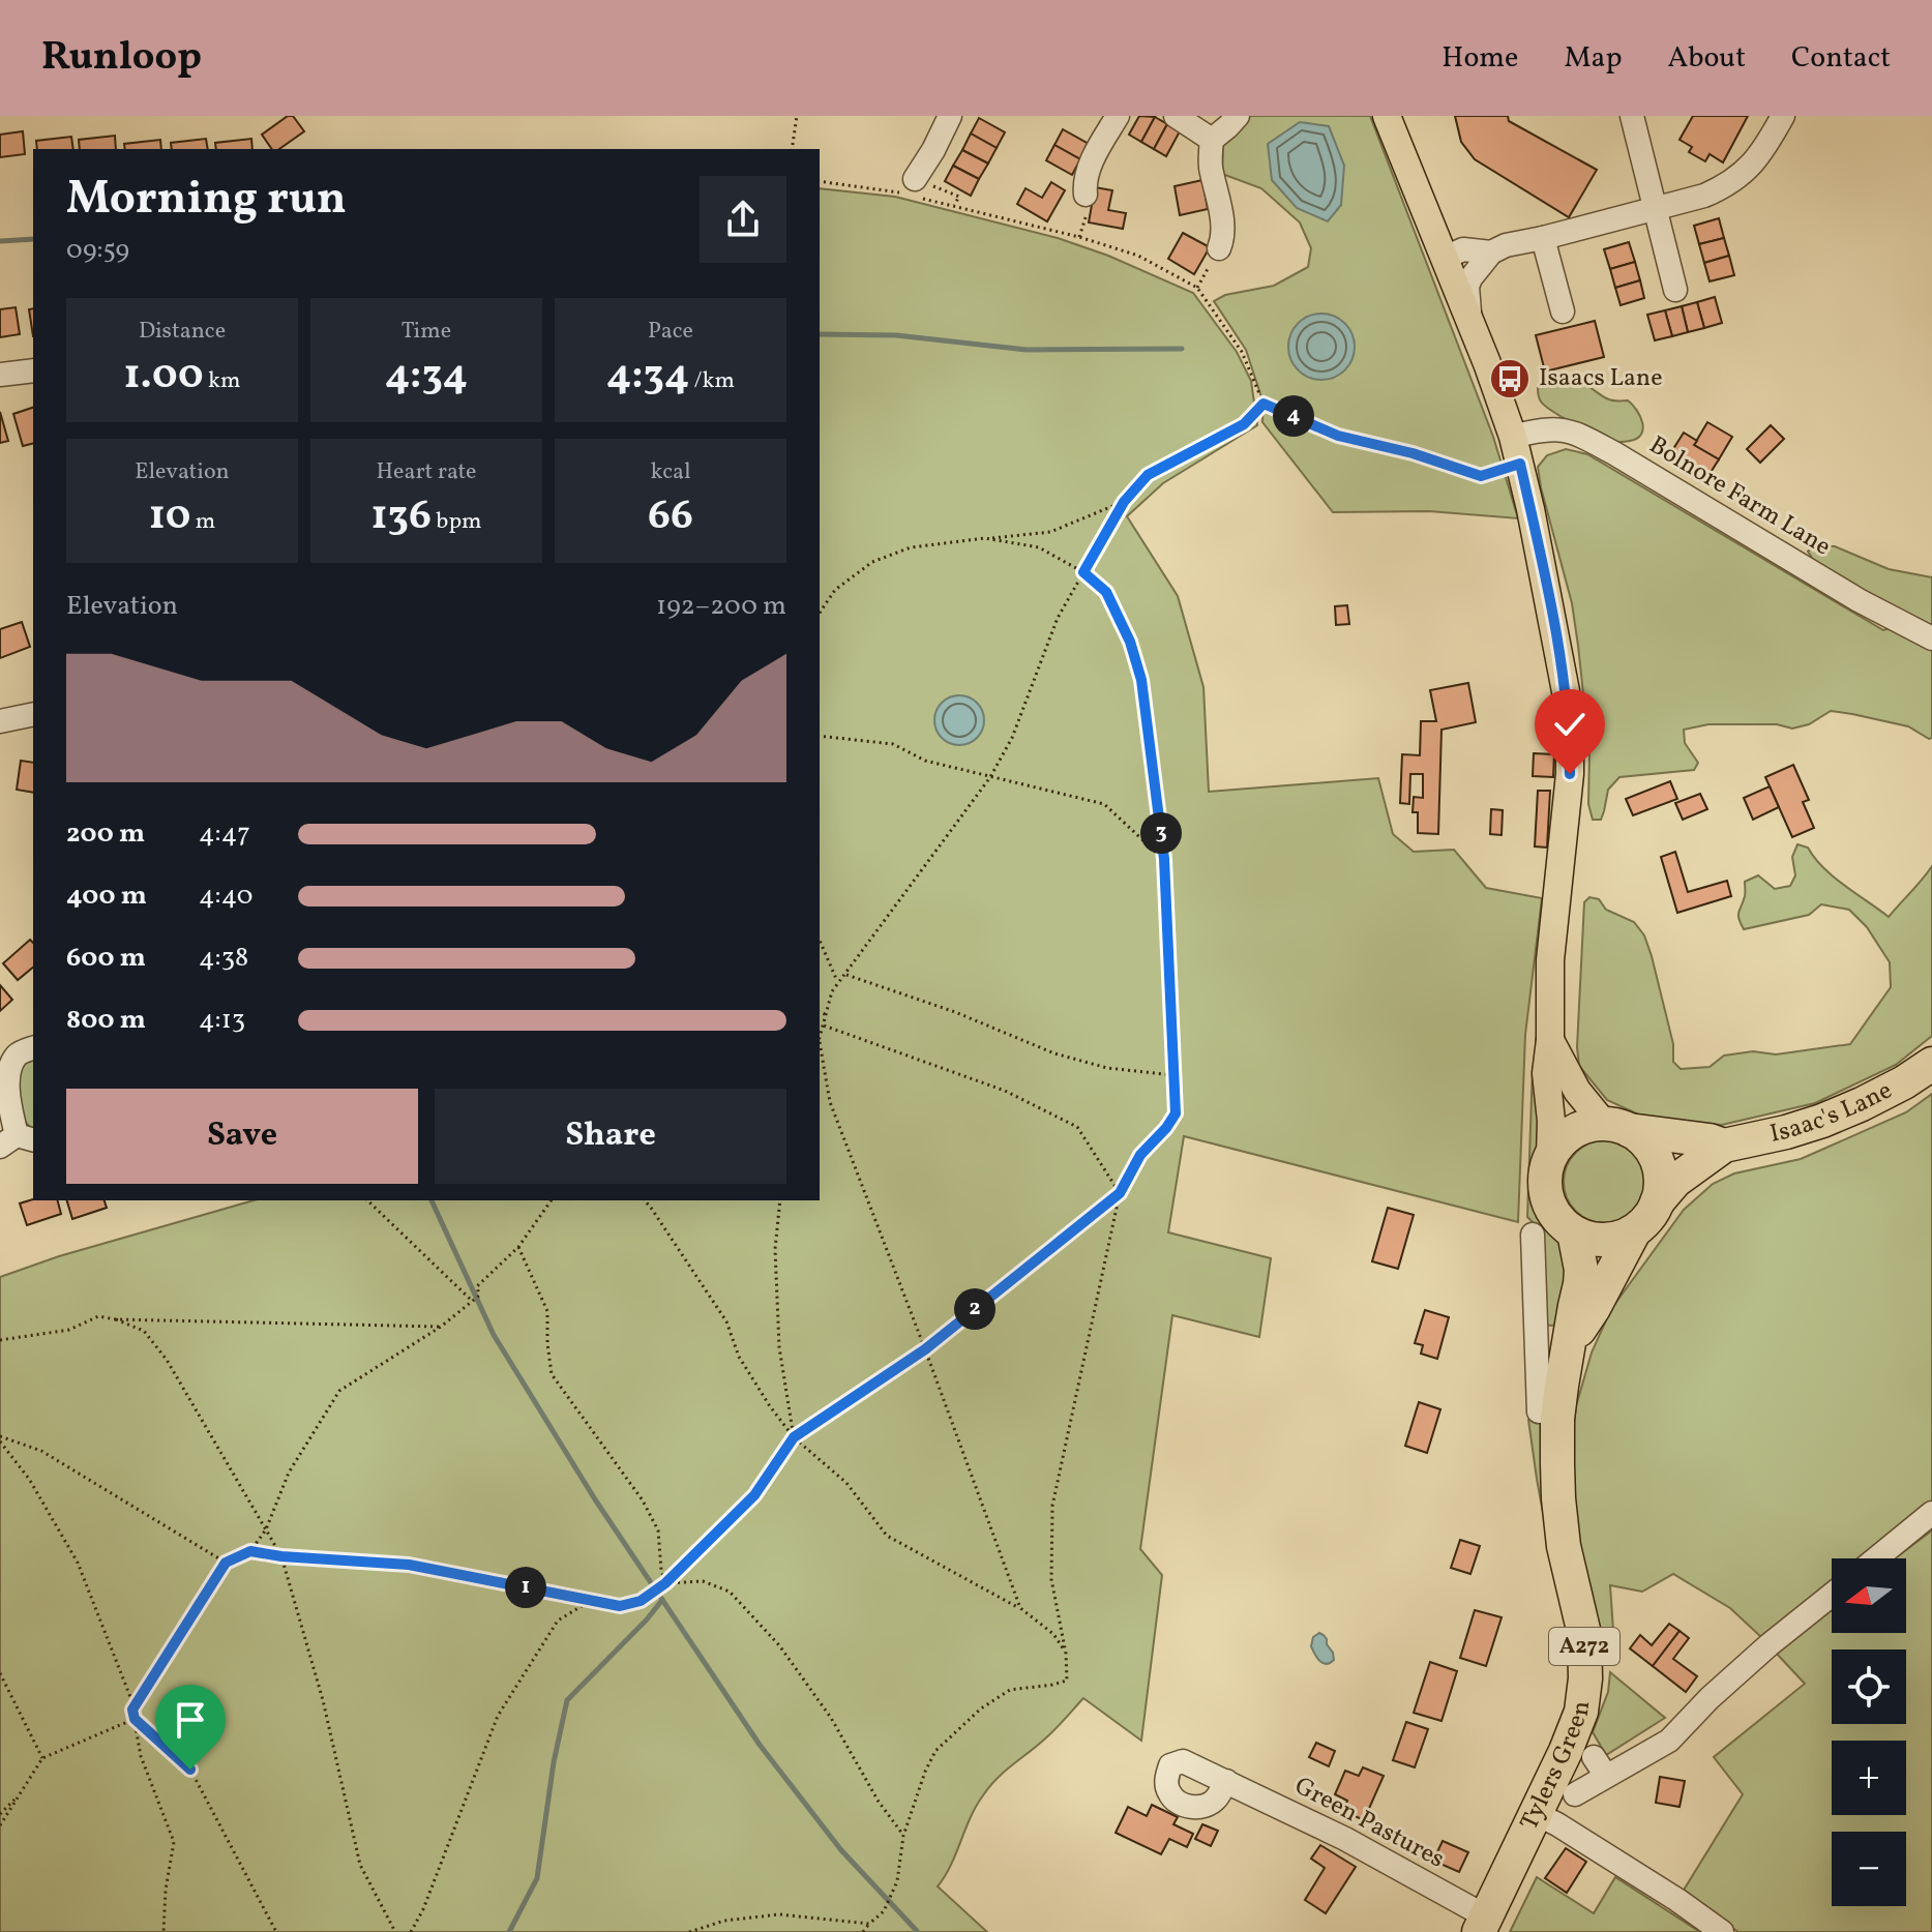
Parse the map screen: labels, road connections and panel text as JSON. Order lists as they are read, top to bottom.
{
  "streets": {
    "highway": ["Isaac's Lane", "A272", "Tylers Green"],
    "street": ["Bolnore Farm Lane", "Green Pastures"]
  },
  "crossings": [
    ["Isaac's Lane", "Tylers Green"],
    ["Tylers Green", "Green Pastures"]
  ],
  "places": {
    "bus stop": ["Isaacs Lane"]
  },
  "north": "left",
  "page": {
    "header": "Runloop",
    "nav": [
      "Home",
      "Map",
      "About",
      "Contact"
    ],
    "heading": ["Morning run", "09:59"],
    "stats": [
      ["Distance", "1.00 km"],
      ["Time", "4:34"],
      ["Pace", "4:34 /km"],
      ["Elevation", "10 m"],
      ["Heart rate", "136 bpm"],
      ["kcal", "66"]
    ],
    "pins": [
      "4",
      "3",
      "2",
      "1"
    ],
    "chart": ["Elevation", "192–200 m"],
    "list": [
      {
        "name": "200 m",
        "note": "4:47"
      },
      {
        "name": "400 m",
        "note": "4:40"
      },
      {
        "name": "600 m",
        "note": "4:38"
      },
      {
        "name": "800 m",
        "note": "4:13"
      }
    ],
    "buttons": ["Save", "Share"],
    "map_buttons": ["+", "−"]
  }
}
